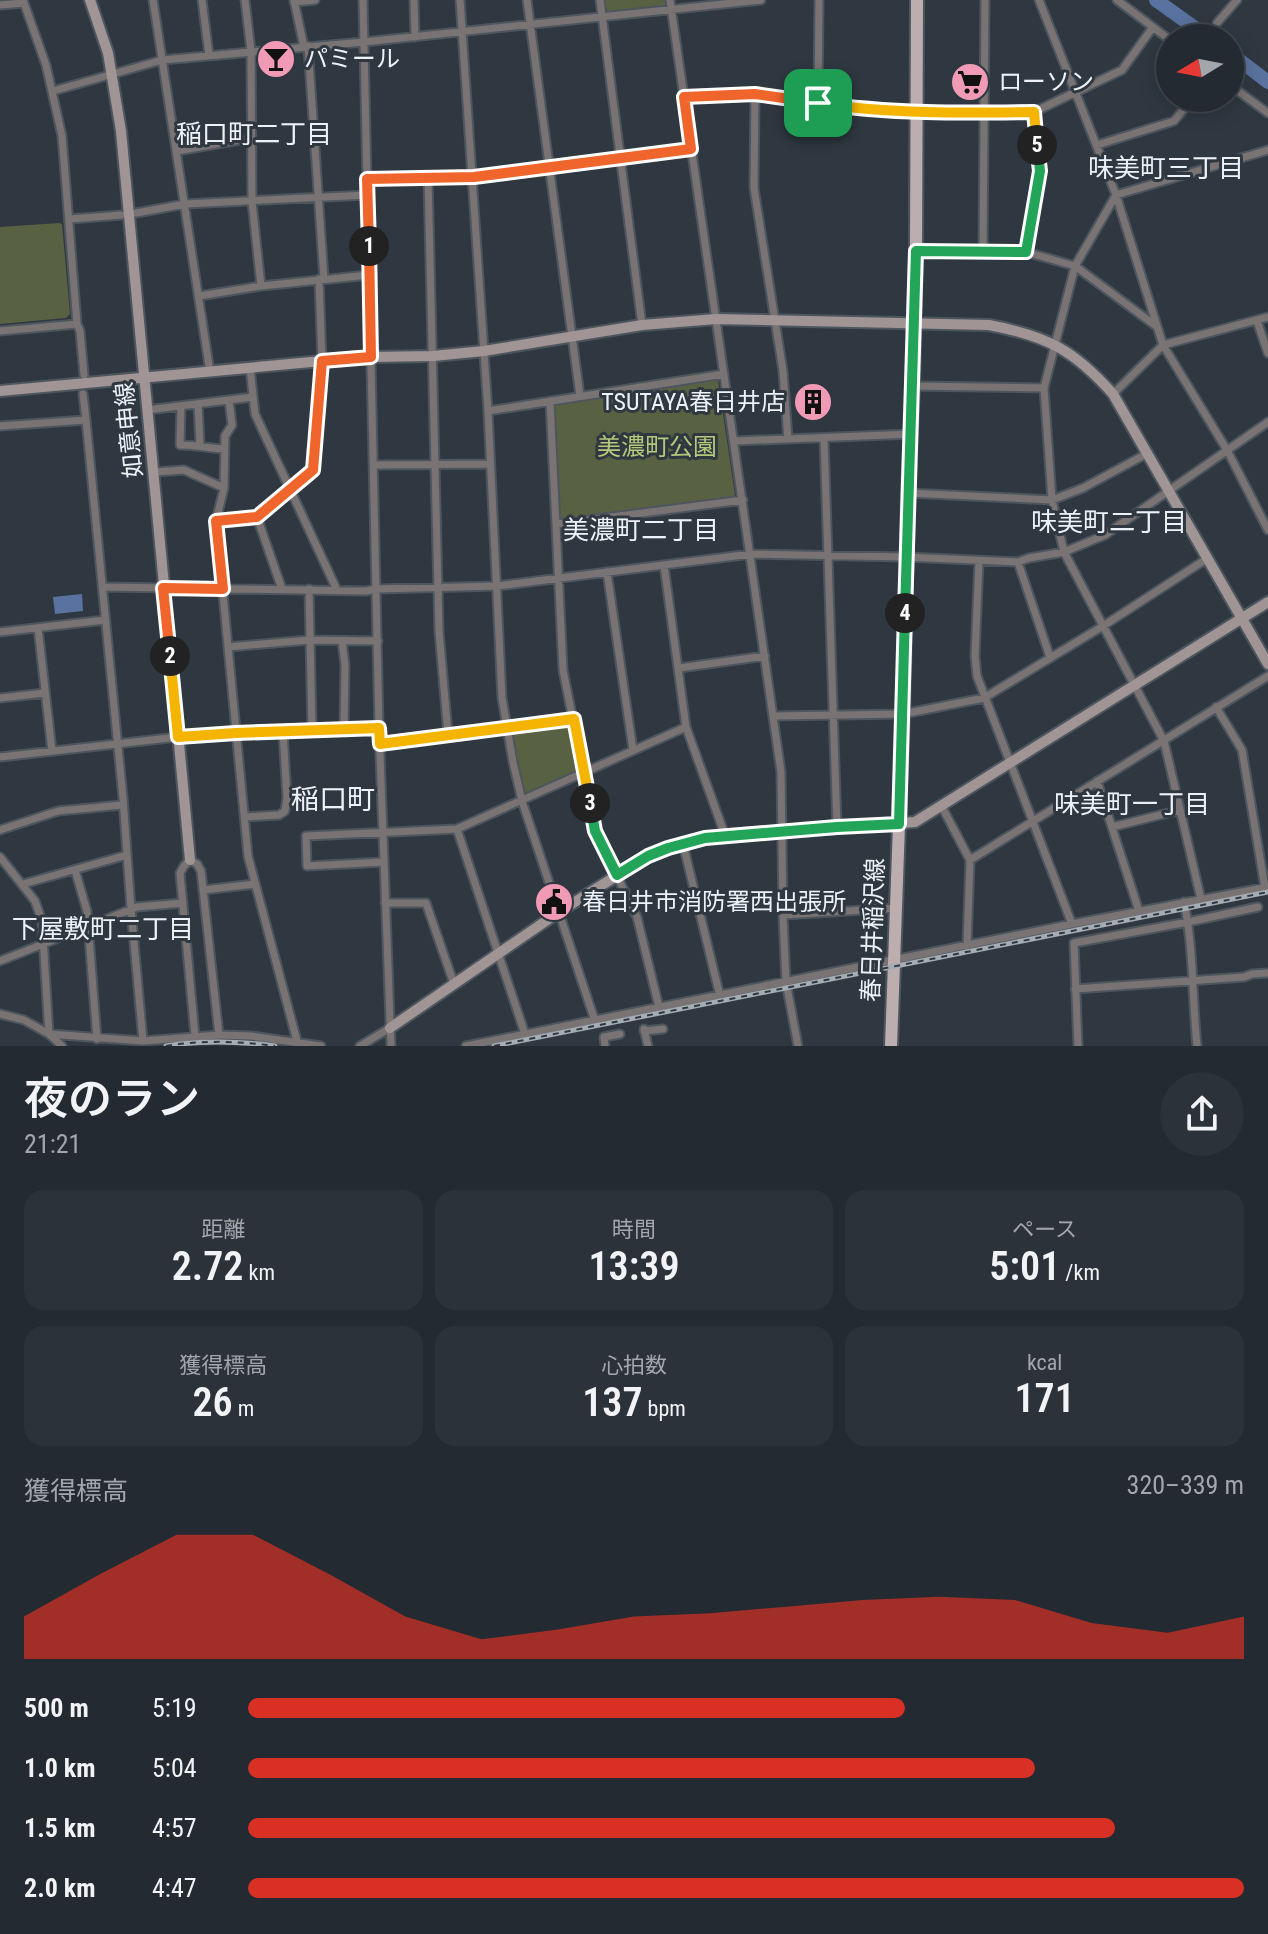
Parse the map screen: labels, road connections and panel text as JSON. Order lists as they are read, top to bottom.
{
  "streets": {
    "main road": ["春日井稲沢線"],
    "street": ["如意申線"]
  },
  "districts": [
    "稲口町二丁目",
    "味美町三丁目",
    "味美町二丁目",
    "美濃町二丁目",
    "稲口町",
    "味美町一丁目",
    "下屋敷町二丁目"
  ],
  "parks": ["美濃町公園"],
  "places": {
    "bar": ["パミール"],
    "supermarket": ["ローソン"],
    "building": ["TSUTAYA春日井店"],
    "public building": ["春日井市消防署西出張所"]
  },
  "north": "left",
  "page": {
    "pins": [
      "5",
      "1",
      "4",
      "2",
      "3"
    ],
    "heading": ["夜のラン", "21:21"],
    "stats": [
      ["距離", "2.72 km"],
      ["時間", "13:39"],
      ["ペース", "5:01 /km"],
      ["獲得標高", "26 m"],
      ["心拍数", "137 bpm"],
      ["kcal", "171"]
    ],
    "chart": ["獲得標高", "320–339 m"],
    "list": [
      {
        "name": "500 m",
        "note": "5:19"
      },
      {
        "name": "1.0 km",
        "note": "5:04"
      },
      {
        "name": "1.5 km",
        "note": "4:57"
      },
      {
        "name": "2.0 km",
        "note": "4:47"
      }
    ]
  }
}
